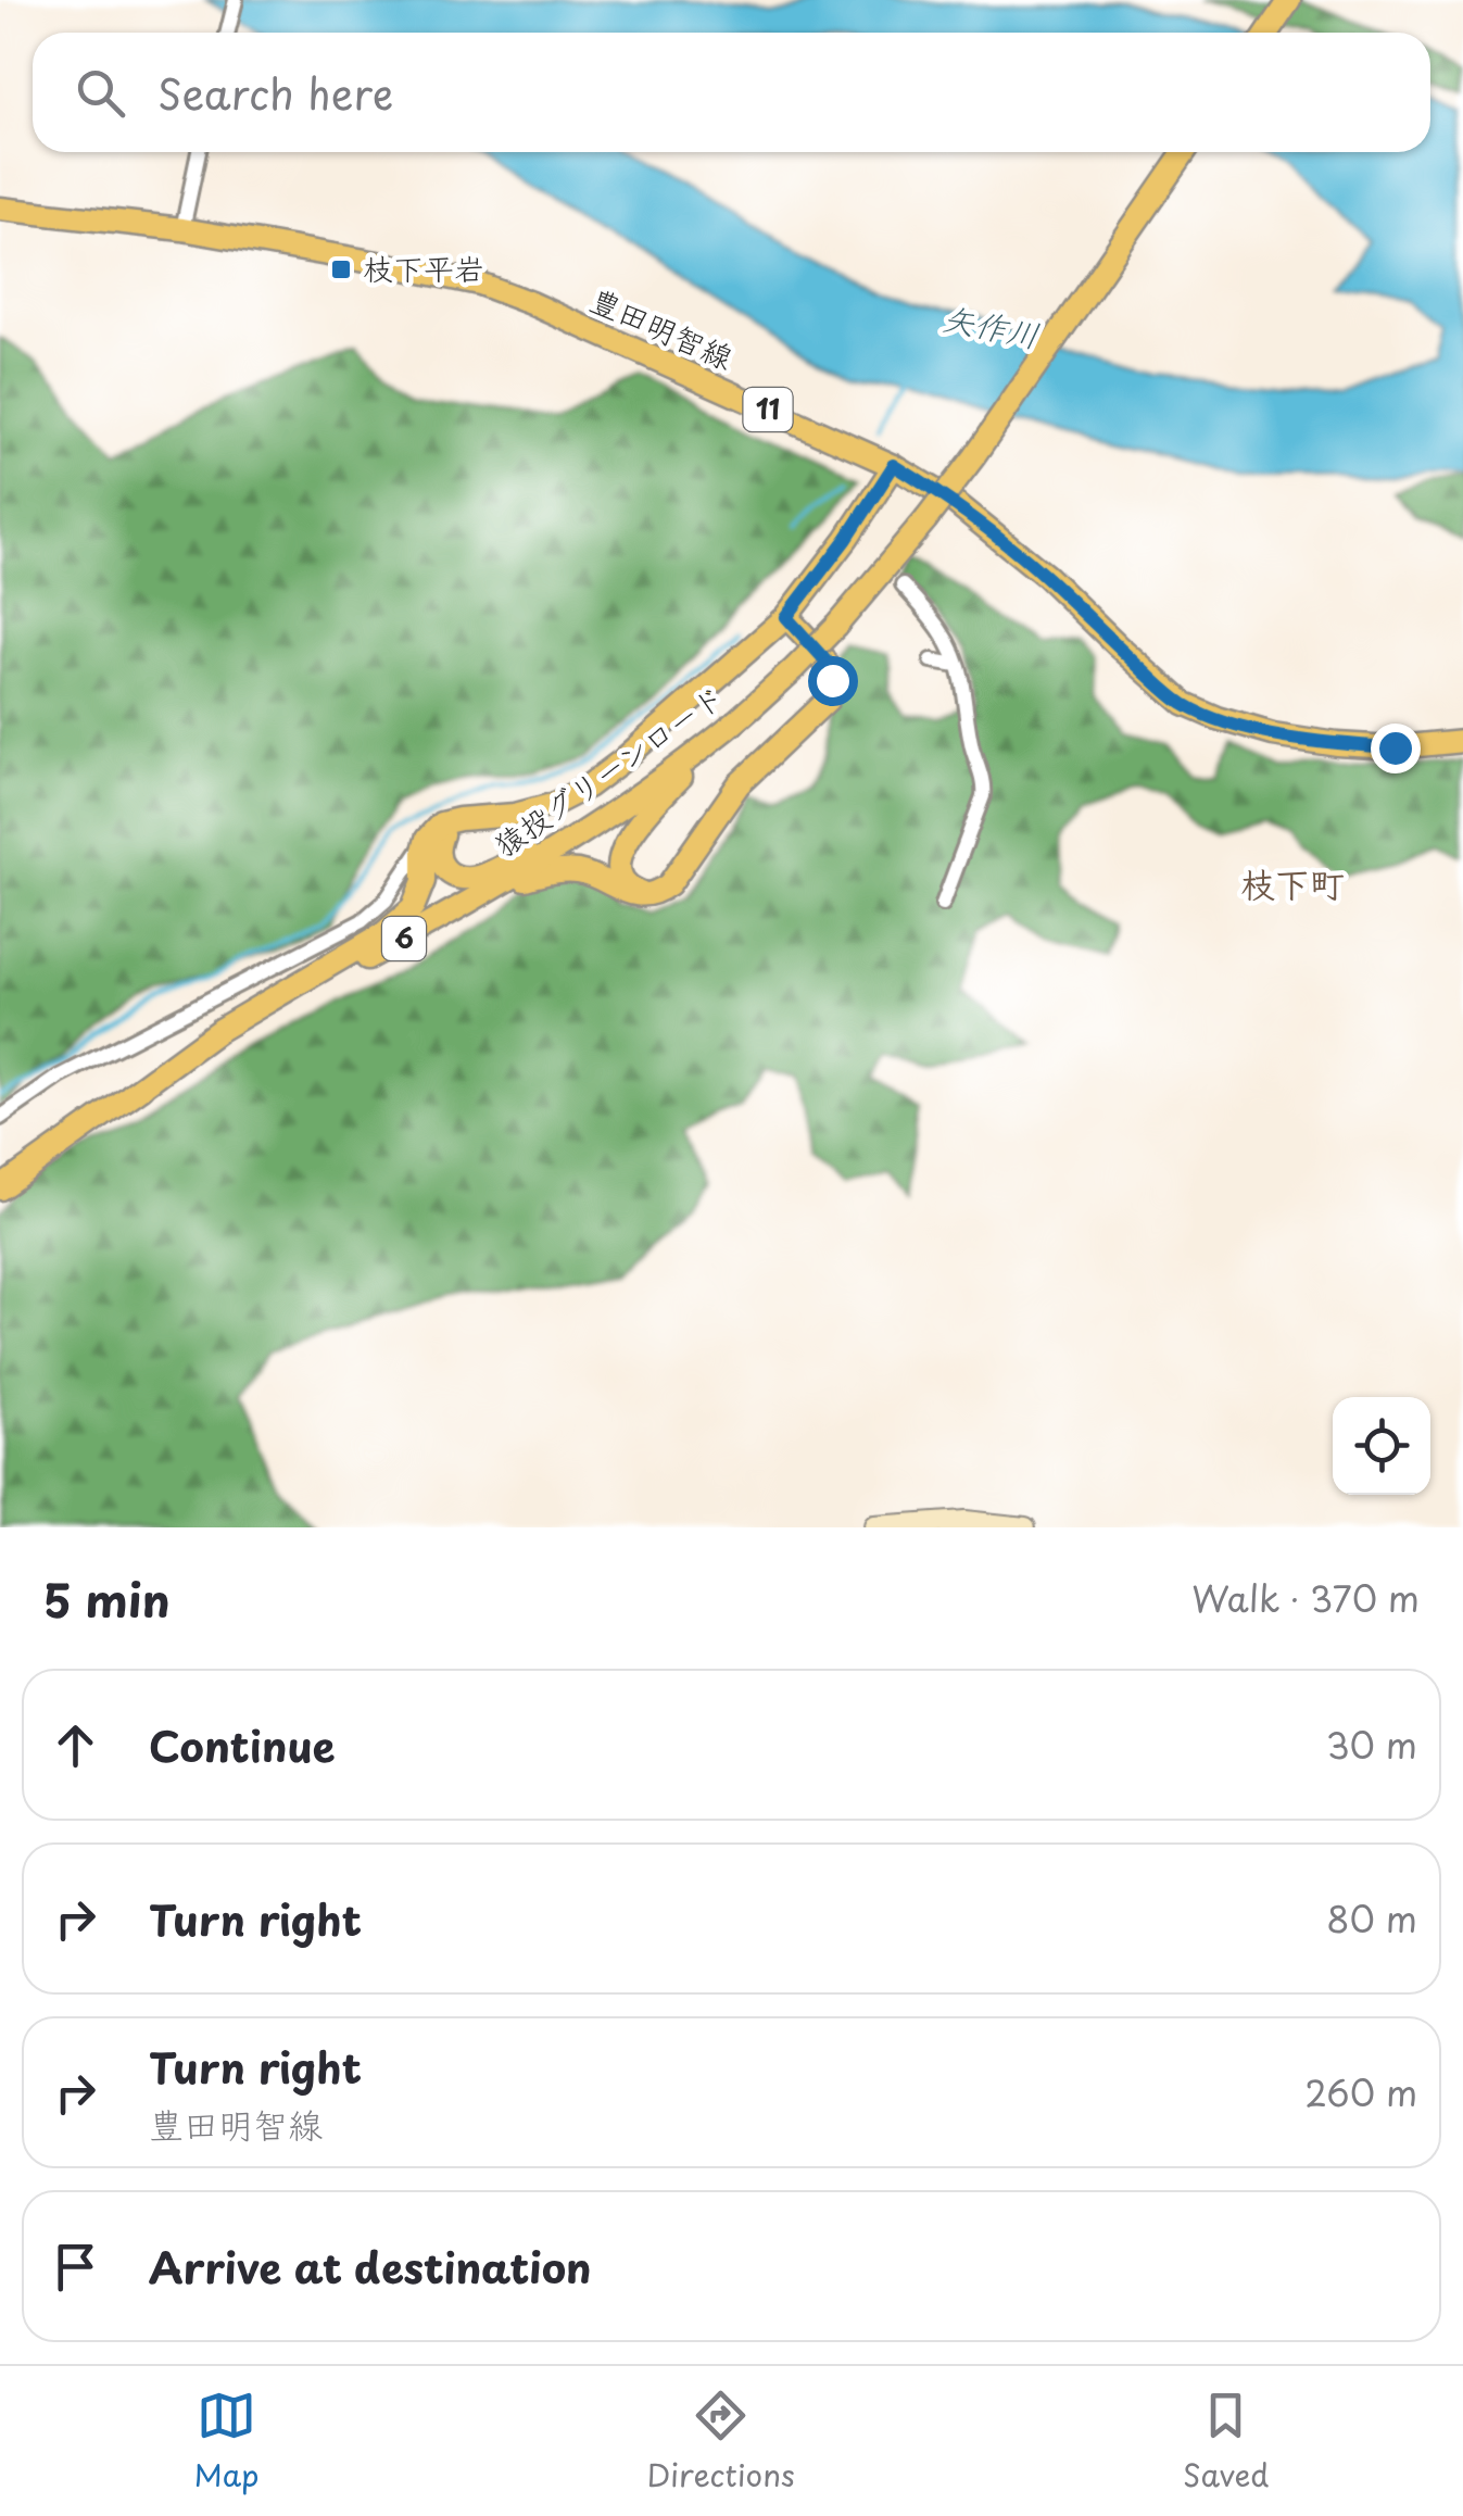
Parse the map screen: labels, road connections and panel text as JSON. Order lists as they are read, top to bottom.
{
  "streets": {
    "main road": [
      "豊田明智線",
      "11",
      "猿投グリーンロード",
      "6"
    ]
  },
  "districts": ["枝下町"],
  "water": ["矢作川"],
  "places": {
    "transit": ["枝下平岩"]
  },
  "page": {
    "search": "Search here",
    "heading": ["5 min", "Walk · 370 m"],
    "list": [
      ["Continue", "30 m"],
      ["Turn right", "80 m"],
      ["Turn right", "豊田明智線", "260 m"],
      "Arrive at destination"
    ],
    "nav": ["Map", "Directions", "Saved"]
  }
}
